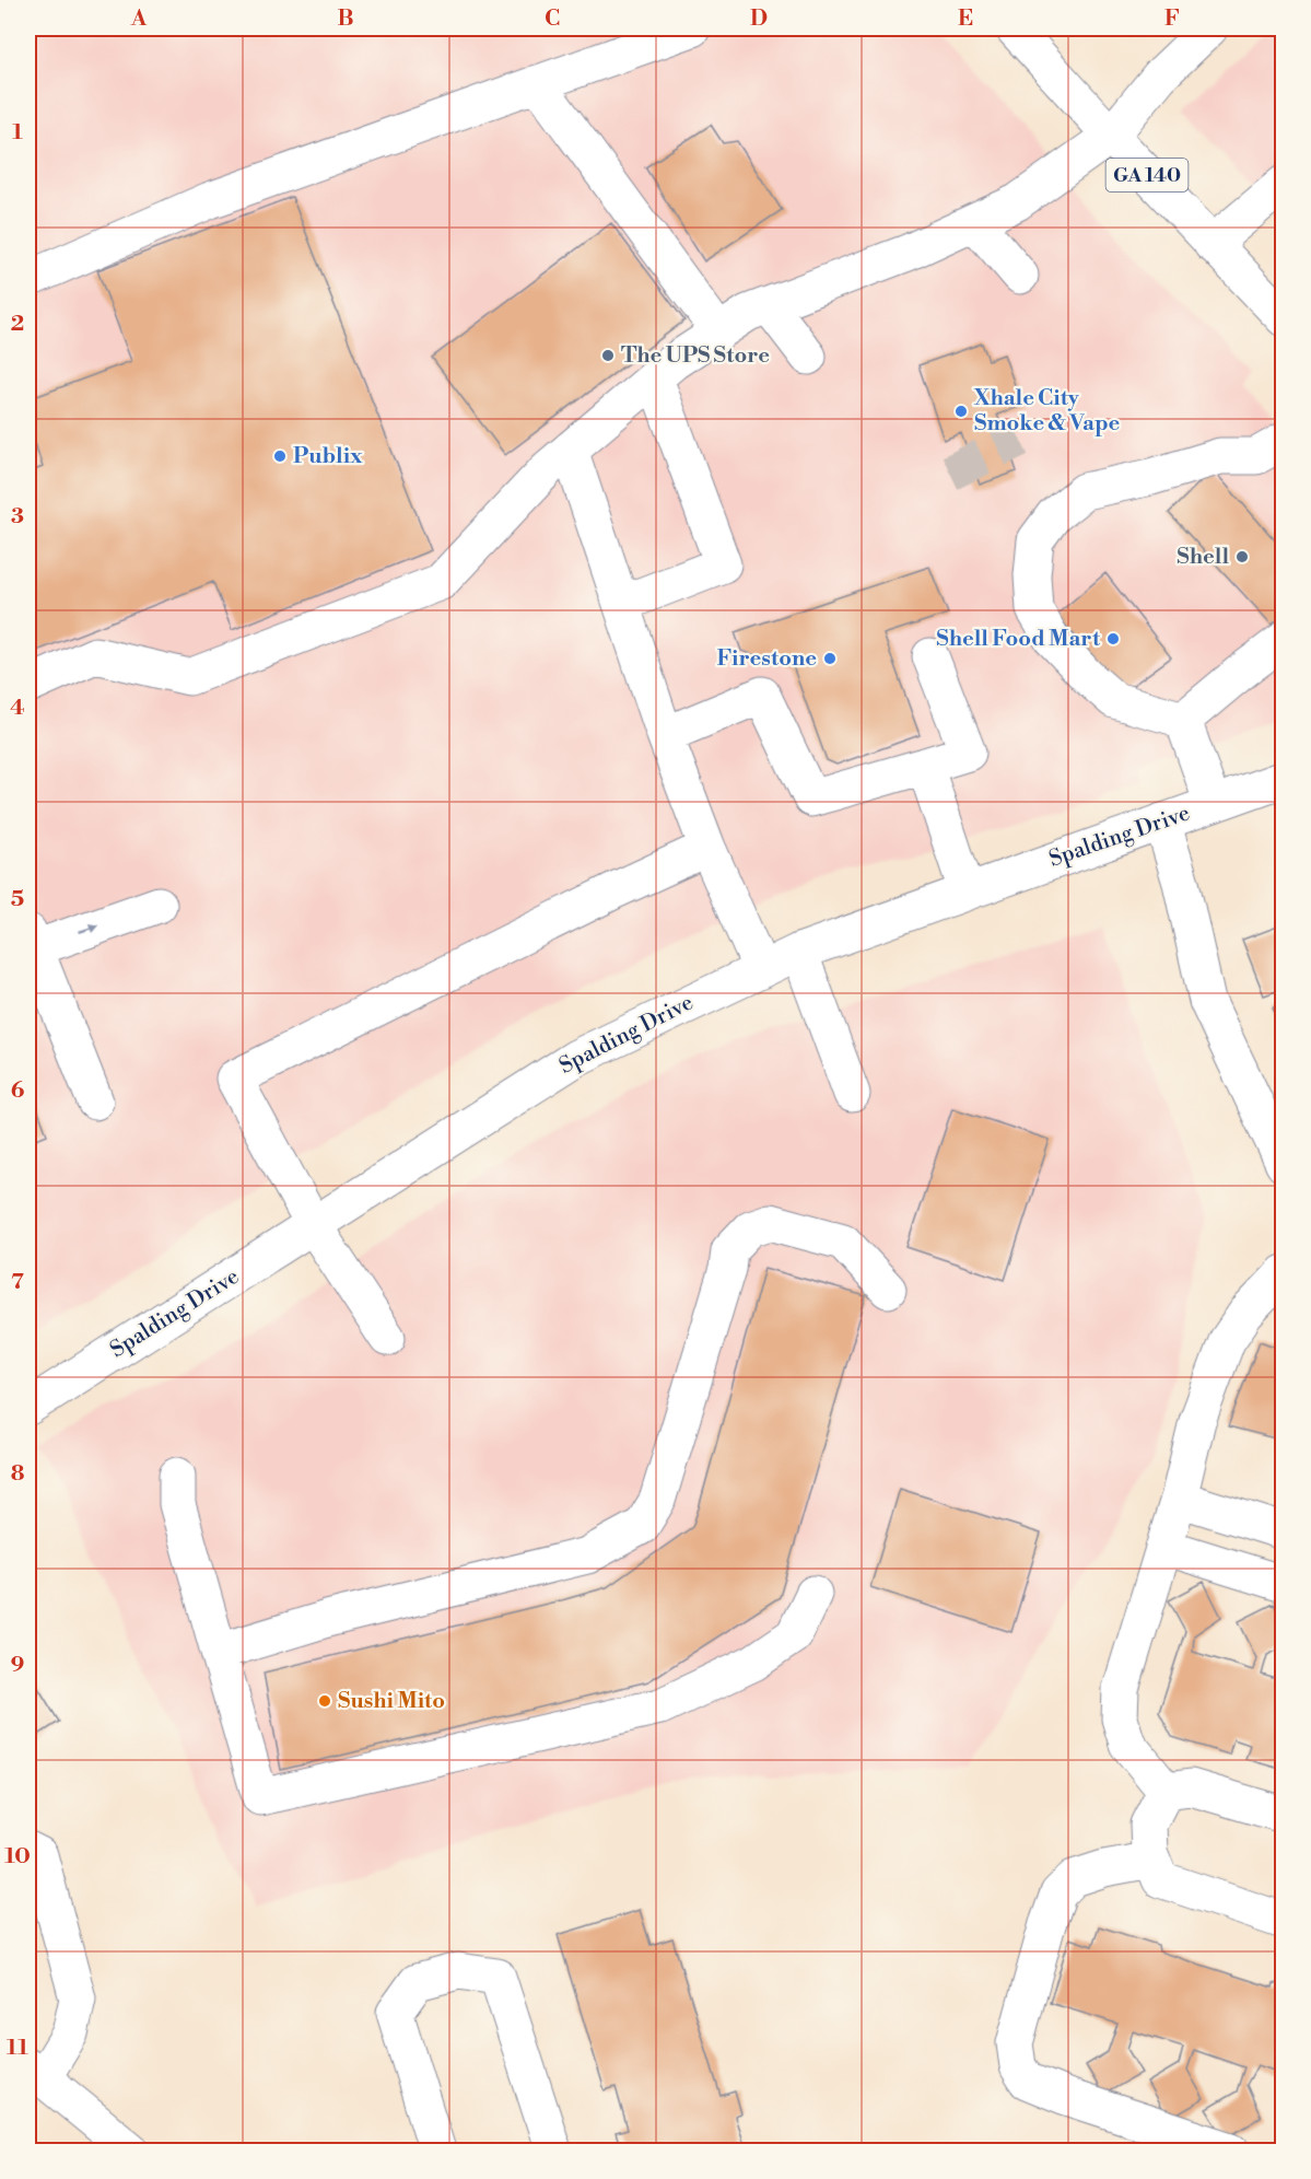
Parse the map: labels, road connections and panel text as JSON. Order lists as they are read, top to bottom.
{
  "streets": {
    "street": ["GA 140", "Spalding Drive"]
  },
  "places": [
    "The UPS Store",
    "Xhale City Smoke & Vape",
    "Publix",
    "Shell",
    "Shell Food Mart",
    "Firestone",
    "Sushi Mito"
  ],
  "grid": {
    "columns": [
      "A",
      "B",
      "C",
      "D",
      "E",
      "F"
    ],
    "rows": [
      "1",
      "2",
      "3",
      "4",
      "5",
      "6",
      "7",
      "8",
      "9",
      "10",
      "11"
    ]
  }
}
